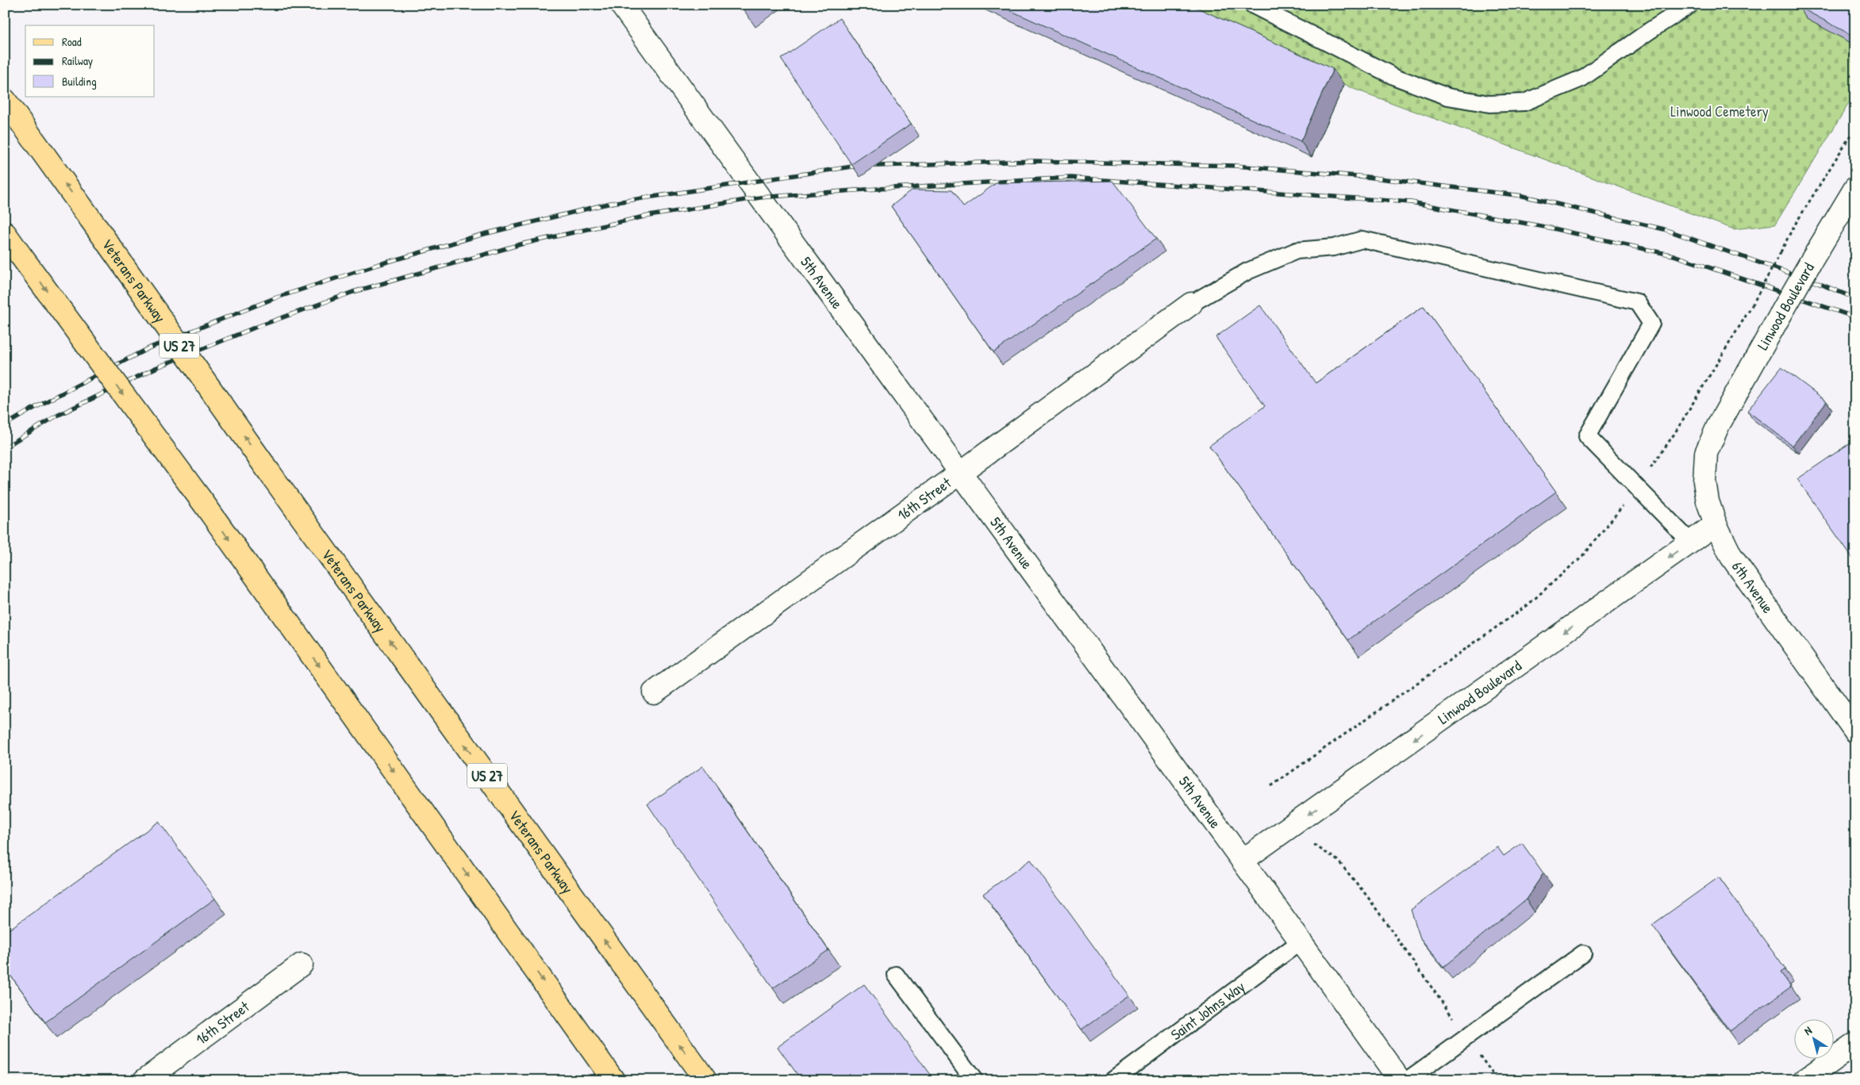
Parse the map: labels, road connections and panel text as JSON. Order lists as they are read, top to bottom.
{
  "streets": {
    "main road": ["Veterans Parkway", "US 27"],
    "street": [
      "5th Avenue",
      "Linwood Boulevard",
      "16th Street",
      "6th Avenue"
    ],
    "lane": ["Saint Johns Way"]
  },
  "crossings": [
    ["5th Avenue", "Linwood Boulevard"],
    ["5th Avenue", "16th Street"],
    ["5th Avenue", "Saint Johns Way"],
    ["Linwood Boulevard", "6th Avenue"]
  ],
  "one_way": ["Linwood Boulevard"],
  "parks": ["Linwood Cemetery"],
  "legend": ["Road", "Railway", "Building"],
  "north": "top left"
}
